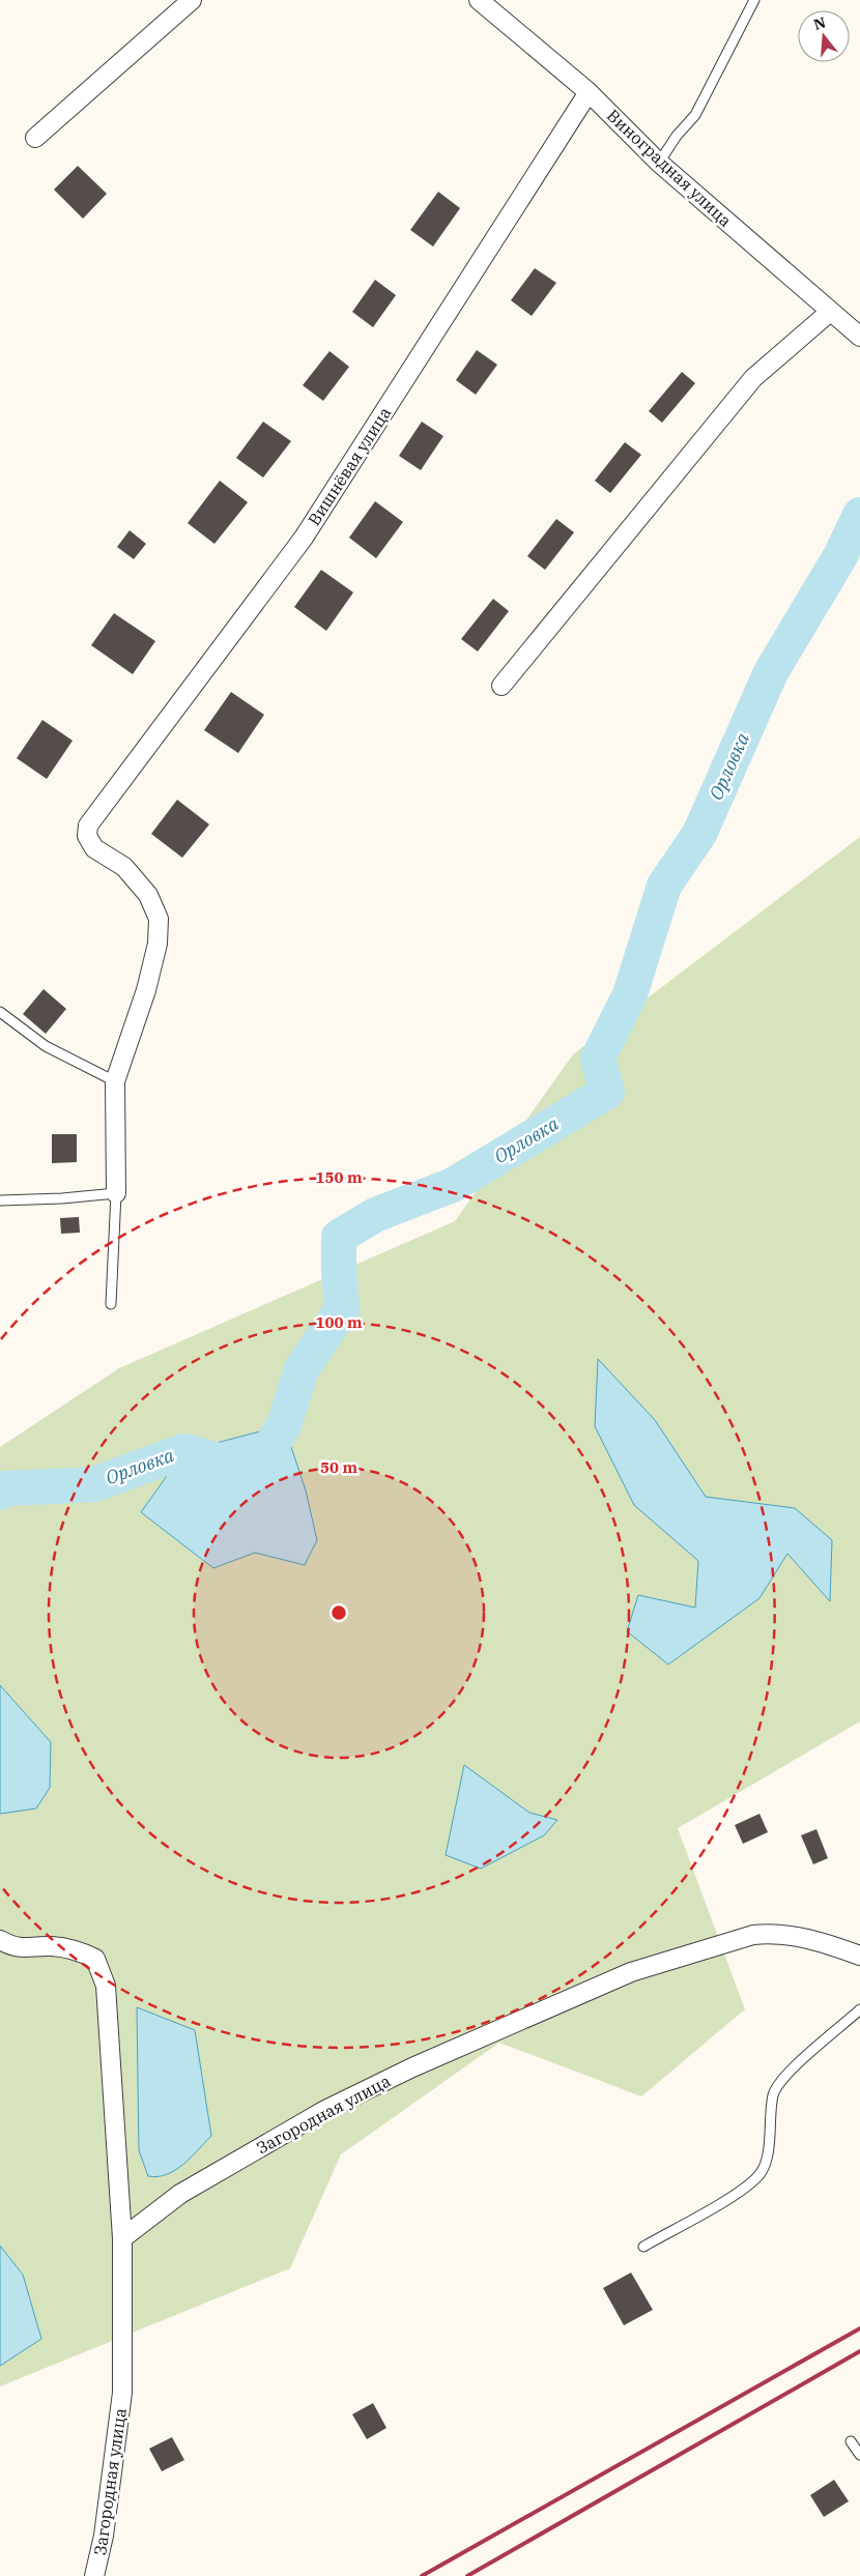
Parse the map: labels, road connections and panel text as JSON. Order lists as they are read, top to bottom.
{
  "streets": {
    "street": ["Виноградная улица", "Вишнёвая улица", "Загородная улица"]
  },
  "crossings": [
    ["Виноградная улица", "Вишнёвая улица"]
  ],
  "water": ["Орловка"],
  "north": "top",
  "rings": ["150 m", "100 m", "50 m"]
}
